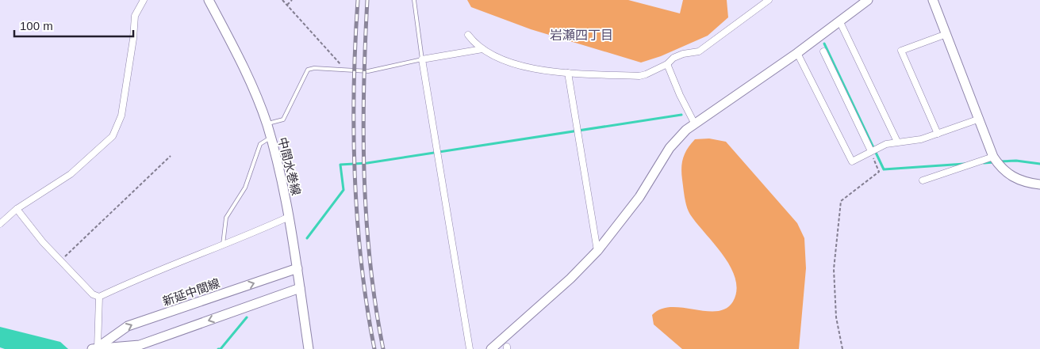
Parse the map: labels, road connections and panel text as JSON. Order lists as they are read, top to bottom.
{
  "streets": {
    "main road": ["中間水巻線", "新延中間線"]
  },
  "crossings": [
    ["中間水巻線", "新延中間線"]
  ],
  "districts": ["岩瀬四丁目"],
  "scale_bar": "100 m"
}
